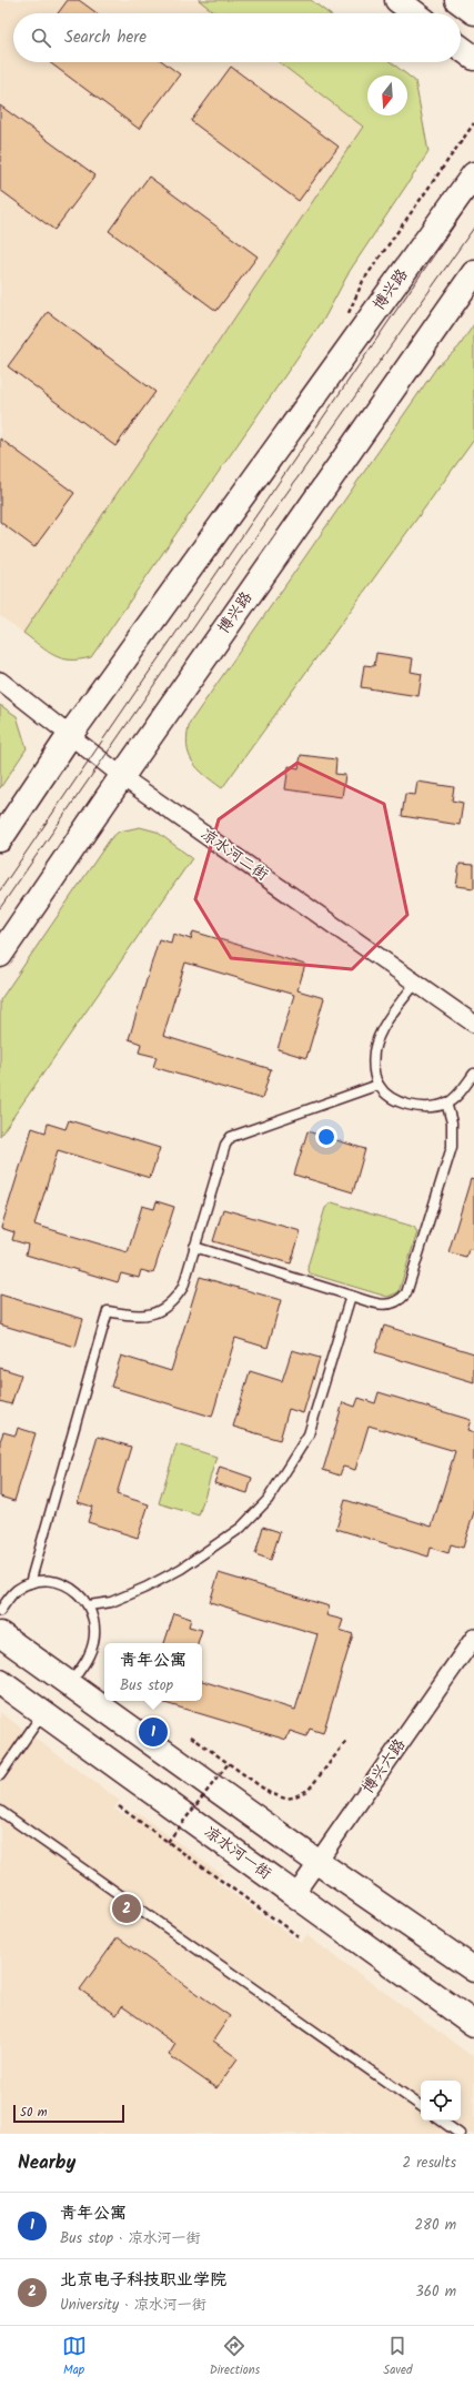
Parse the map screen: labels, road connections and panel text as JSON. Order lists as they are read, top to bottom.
{
  "streets": {
    "main road": ["博兴路", "凉水河一街"],
    "street": ["凉水河二街", "博兴六路"]
  },
  "crossings": [
    ["博兴路", "凉水河二街"],
    ["博兴六路", "凉水河一街"]
  ],
  "scale_bar": "50 m",
  "north": "bottom",
  "page": {
    "search": "Search here",
    "popup": ["青年公寓", "Bus stop"],
    "pins": ["1", "2"],
    "scale": "50 m",
    "heading": ["Nearby", "2 results"],
    "list": [
      {
        "mark": "1",
        "name": "青年公寓",
        "note": "Bus stop · 凉水河一街",
        "value": "280 m"
      },
      {
        "mark": "2",
        "name": "北京电子科技职业学院",
        "note": "University · 凉水河一街",
        "value": "360 m"
      }
    ],
    "nav": ["Map", "Directions", "Saved"]
  }
}
